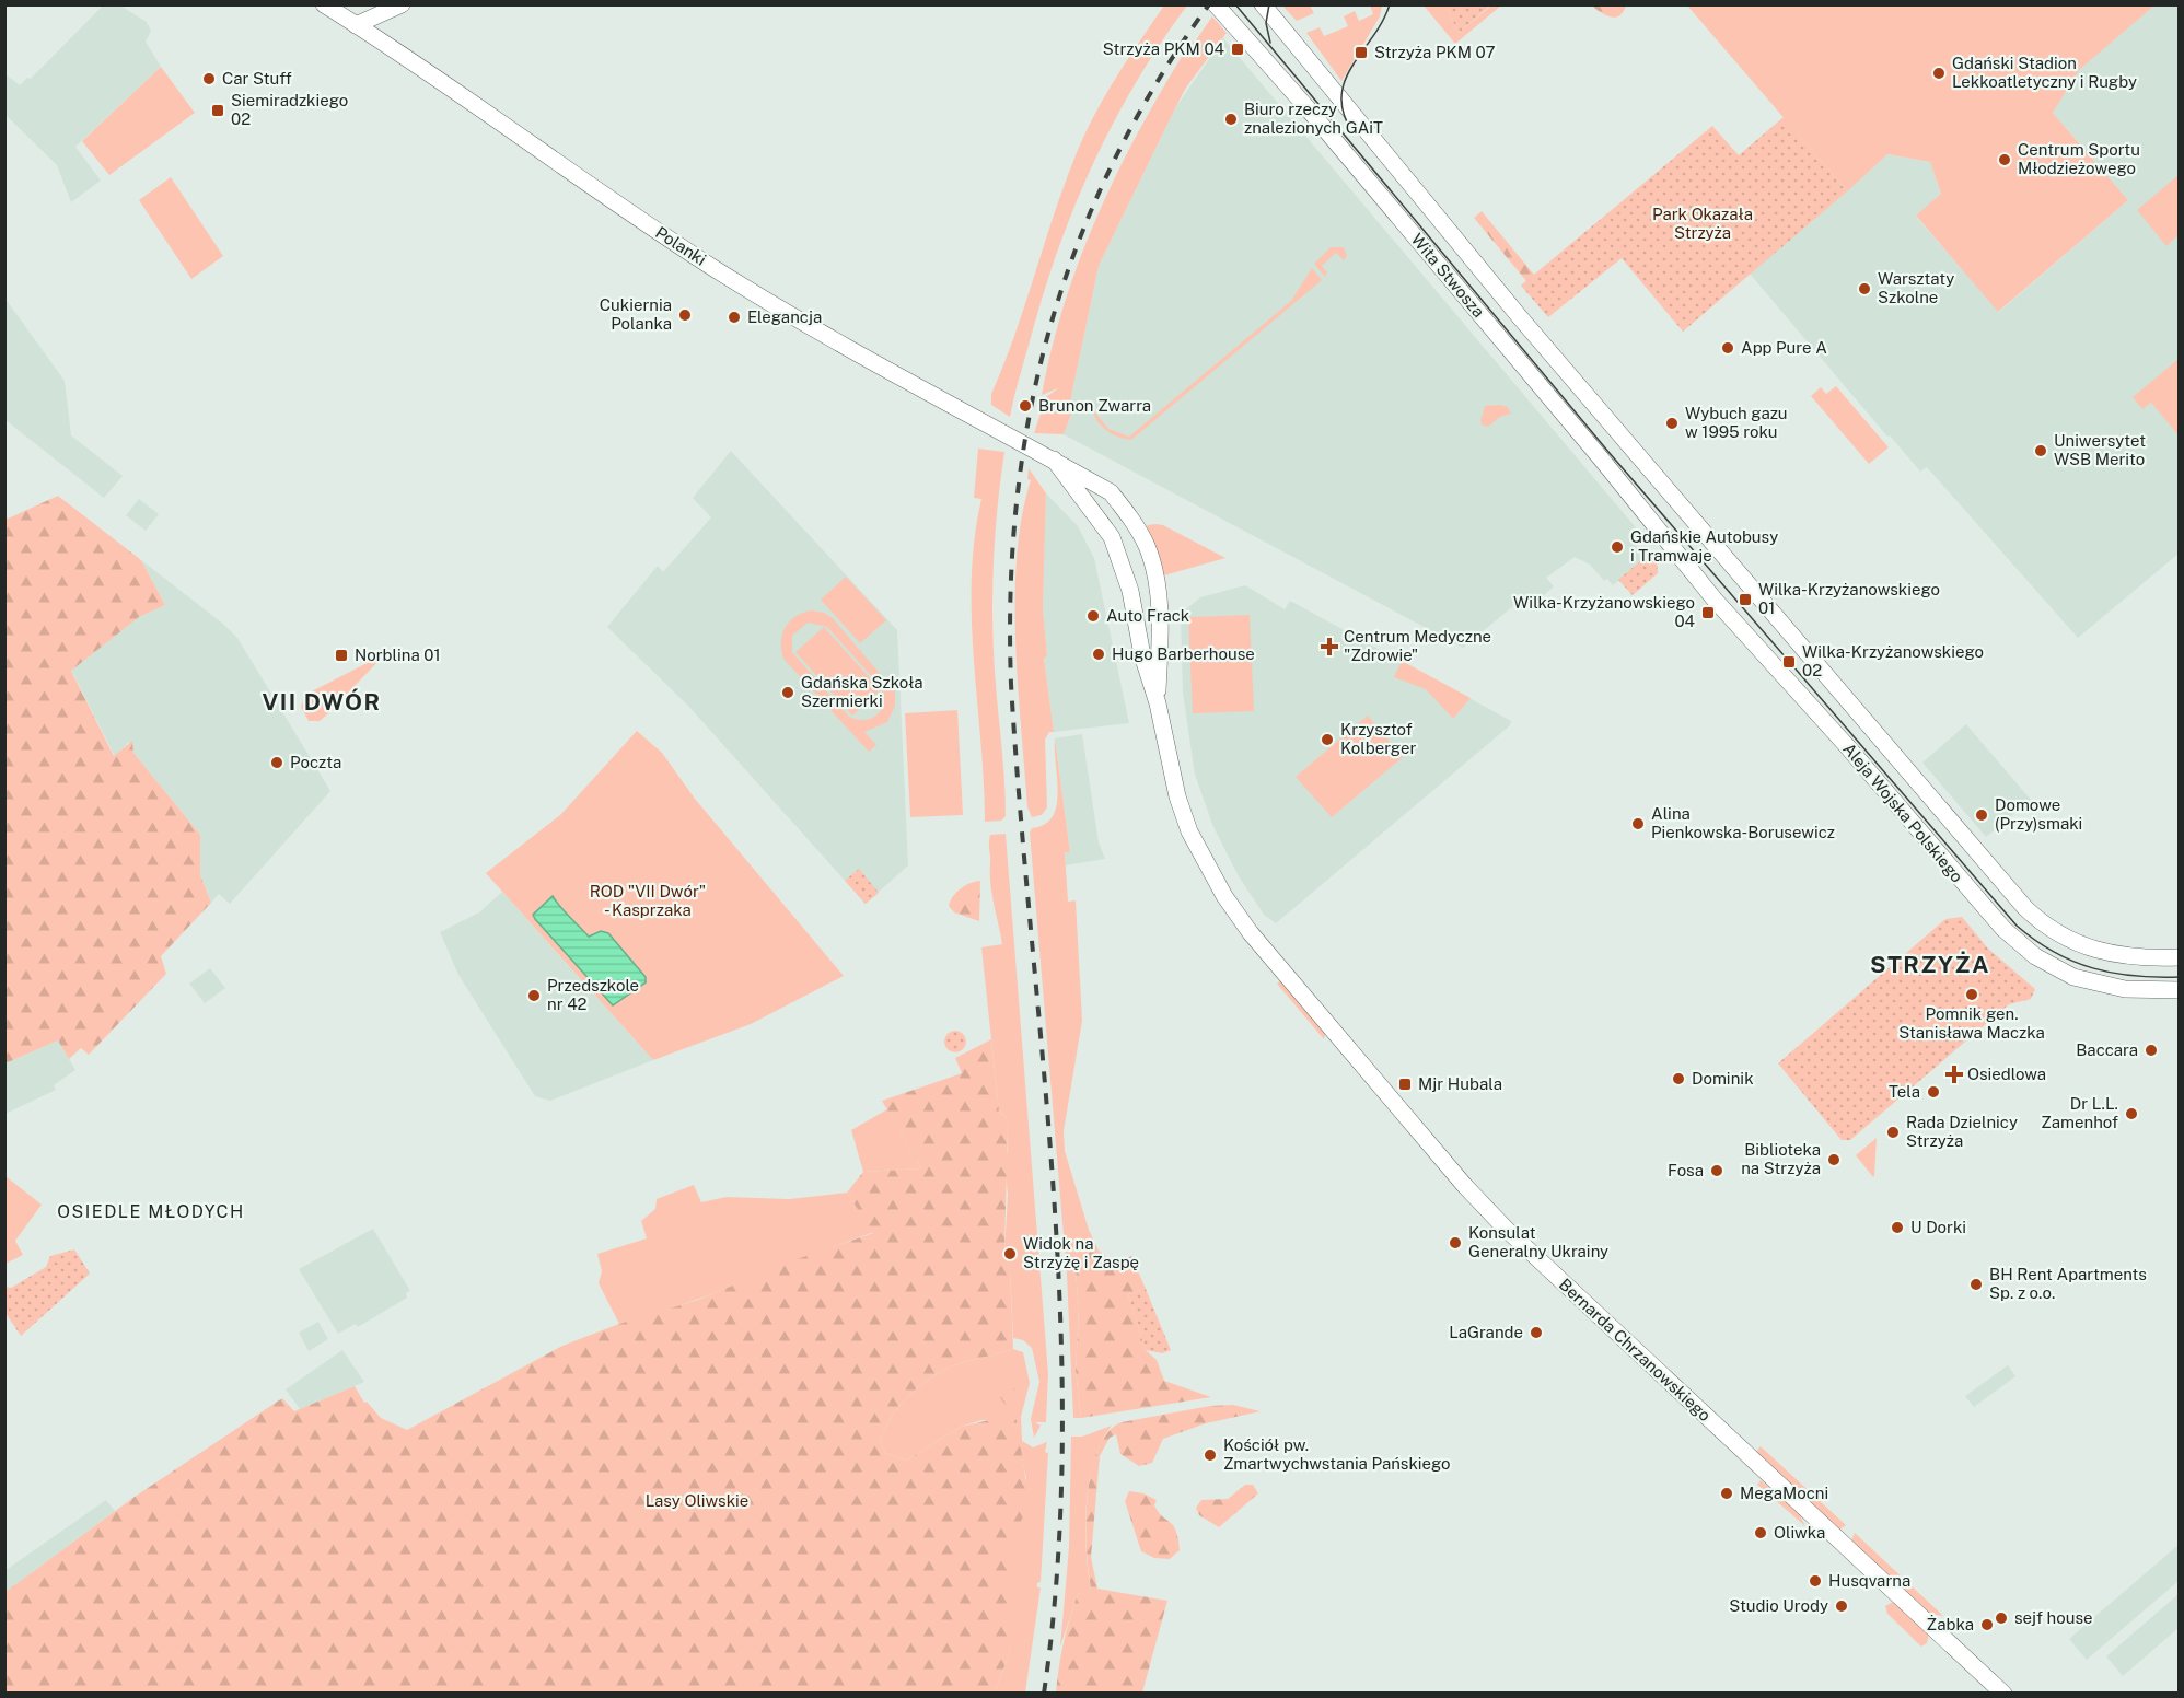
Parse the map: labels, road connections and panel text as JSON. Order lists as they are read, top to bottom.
{
  "streets": {
    "street": [
      "Polanki",
      "Wita Stwosza",
      "Aleja Wojska Polskiego",
      "Bernarda Chrzanowskiego"
    ]
  },
  "crossings": [
    ["Polanki", "Bernarda Chrzanowskiego"],
    ["Wita Stwosza", "Aleja Wojska Polskiego"]
  ],
  "districts": ["VII DWÓR", "STRZYŻA", "OSIEDLE MŁODYCH"],
  "parks": ["Park Okazała Strzyża", "ROD \"VII Dwór\" - Kasprzaka", "Lasy Oliwskie"],
  "places": {
    "transit": [
      "Strzyża PKM 04",
      "Strzyża PKM 07",
      "Siemiradzkiego 02",
      "Wilka-Krzyżanowskiego 01",
      "Wilka-Krzyżanowskiego 04",
      "Norblina 01",
      "Wilka-Krzyżanowskiego 02",
      "Mjr Hubala"
    ],
    "other": [
      "Gdański Stadion Lekkoatletyczny i Rugby",
      "Car Stuff",
      "Biuro rzeczy znalezionych GAiT",
      "Centrum Sportu Młodzieżowego",
      "Warsztaty Szkolne",
      "Cukiernia Polanka",
      "Elegancja",
      "App Pure A",
      "Brunon Zwarra",
      "Wybuch gazu w 1995 roku",
      "Uniwersytet WSB Merito",
      "Gdańskie Autobusy i Tramwaje",
      "Auto Frack",
      "Hugo Barberhouse",
      "Gdańska Szkoła Szermierki",
      "Krzysztof Kolberger",
      "Poczta",
      "Domowe (Przy)smaki",
      "Alina Pienkowska-Borusewicz",
      "Pomnik gen. Stanisława Maczka",
      "Przedszkole nr 42",
      "Baccara",
      "Dominik",
      "Tela",
      "Dr L.L. Zamenhof",
      "Rada Dzielnicy Strzyża",
      "Biblioteka na Strzyża",
      "Fosa",
      "U Dorki",
      "Konsulat Generalny Ukrainy",
      "Widok na Strzyżę i Zaspę",
      "BH Rent Apartments Sp. z o.o.",
      "LaGrande",
      "Kościół pw. Zmartwychwstania Pańskiego",
      "MegaMocni",
      "Oliwka",
      "Husqvarna",
      "Studio Urody",
      "sejf house",
      "Żabka"
    ],
    "health": ["Centrum Medyczne \"Zdrowie\"", "Osiedlowa"]
  }
}
